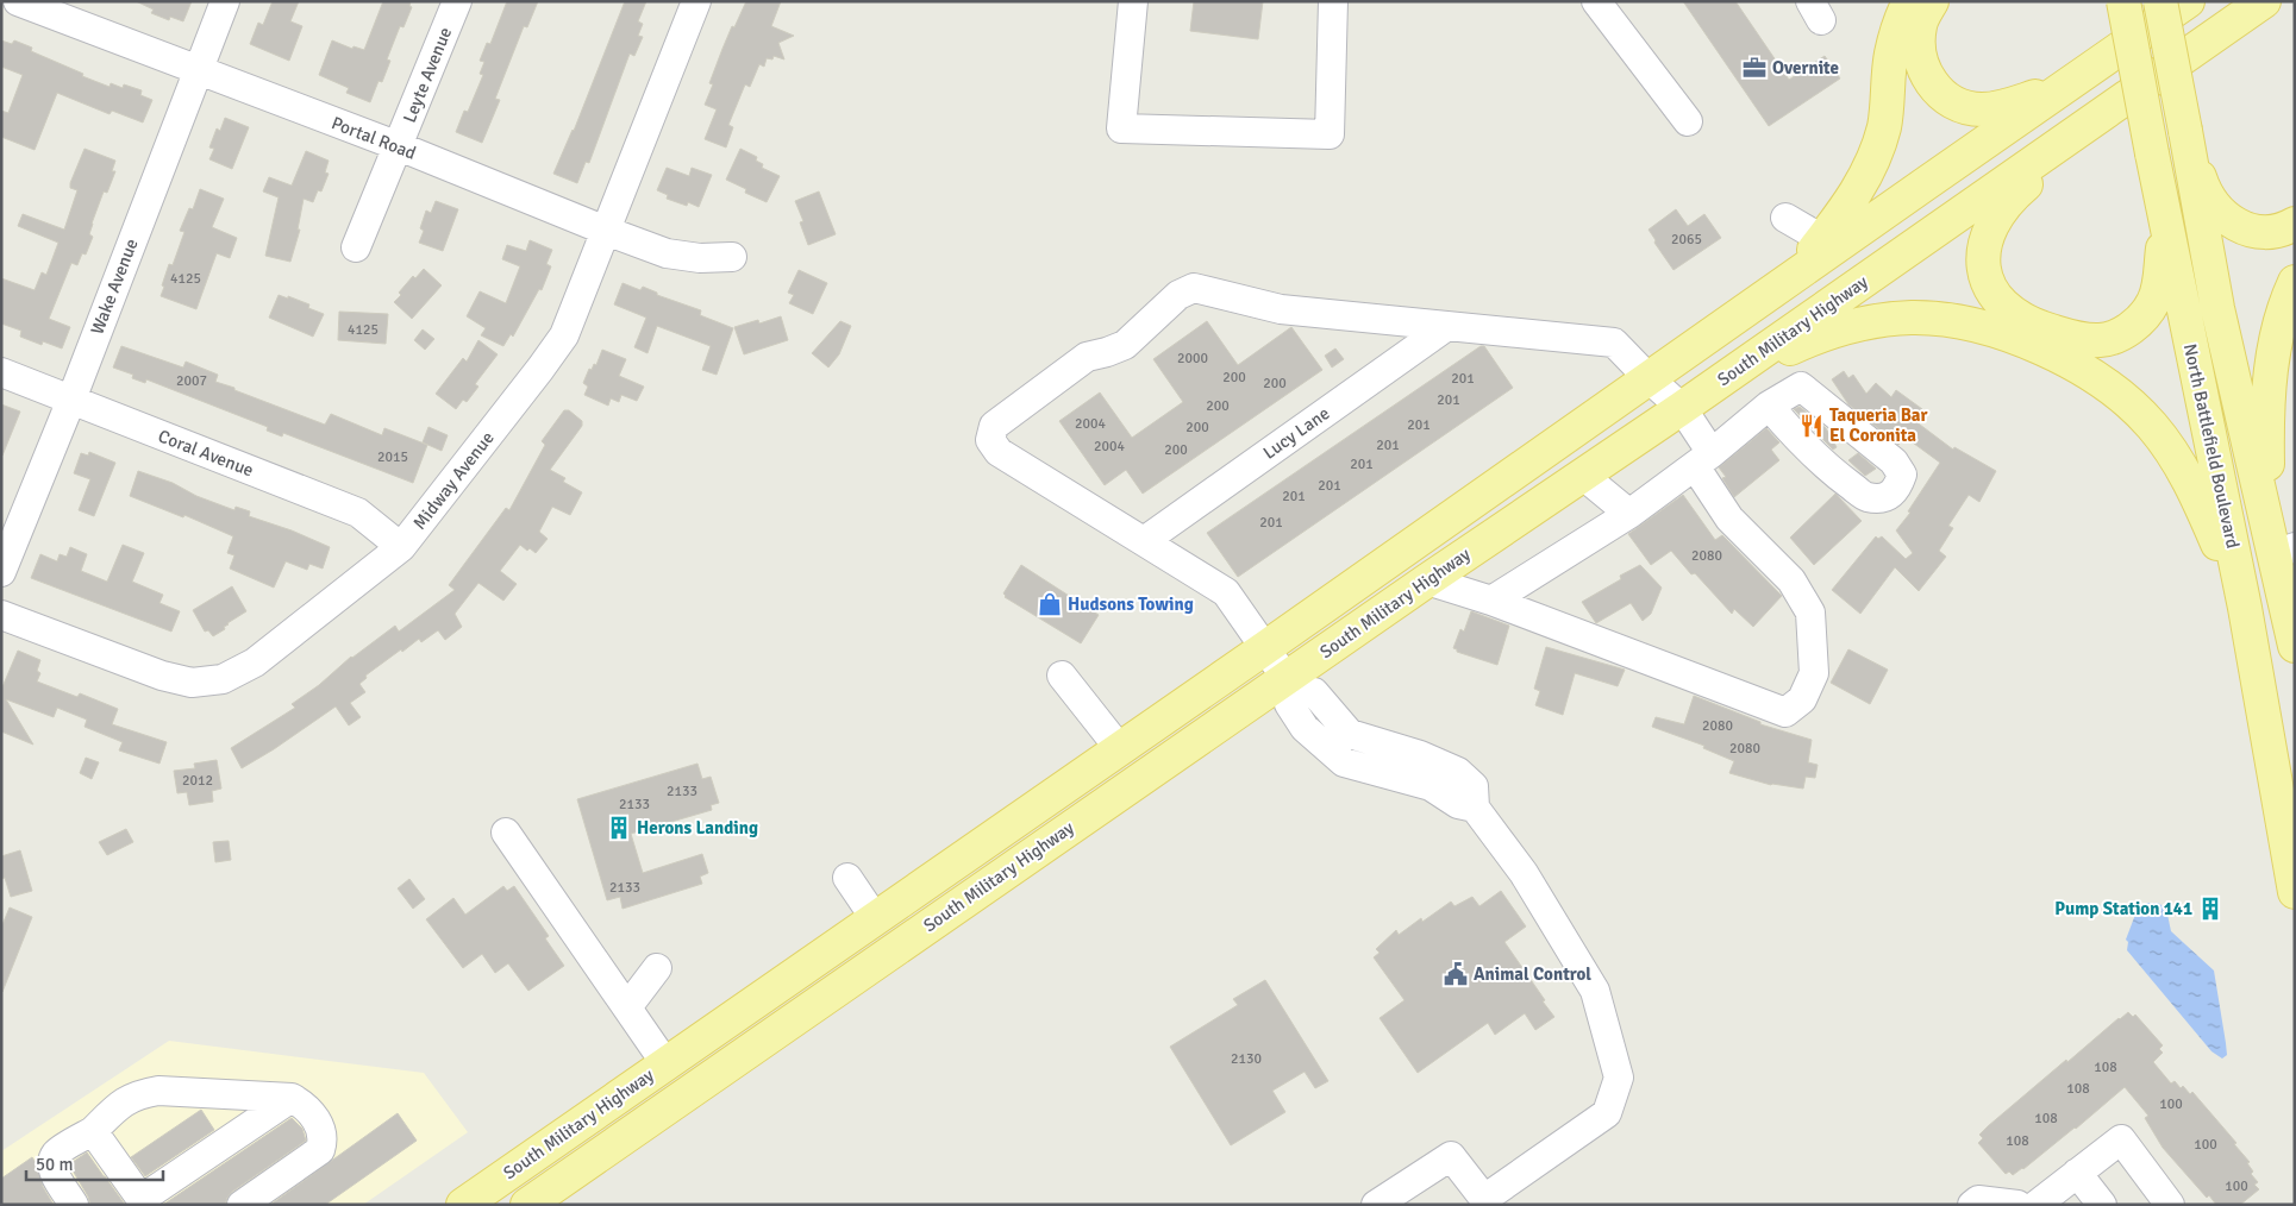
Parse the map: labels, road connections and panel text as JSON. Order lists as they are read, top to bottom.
{
  "streets": {
    "main road": ["South Military Highway", "North Battlefield Boulevard"],
    "street": [
      "Leyte Avenue",
      "Portal Road",
      "Wake Avenue",
      "Lucy Lane",
      "Coral Avenue",
      "Midway Avenue"
    ]
  },
  "crossings": [
    ["Leyte Avenue", "Portal Road"],
    ["Portal Road", "Wake Avenue"],
    ["Portal Road", "Midway Avenue"],
    ["Wake Avenue", "Coral Avenue"],
    ["Coral Avenue", "Midway Avenue"]
  ],
  "places": {
    "office": ["Overnite"],
    "restaurant": ["Taqueria Bar El Coronita"],
    "shop": ["Hudsons Towing"],
    "building": ["Herons Landing", "Pump Station 141"],
    "public building": ["Animal Control"]
  },
  "house_numbers": [
    "2065",
    "4125",
    "4125",
    "2000",
    "200",
    "201",
    "2007",
    "200",
    "201",
    "200",
    "2004",
    "201",
    "200",
    "201",
    "2004",
    "200",
    "2015",
    "201",
    "201",
    "201",
    "201",
    "2080",
    "2080",
    "2080",
    "2012",
    "2133",
    "2133",
    "2133",
    "2130",
    "108",
    "108",
    "100",
    "108",
    "108",
    "100",
    "100"
  ],
  "scale_bar": "50 m"
}
